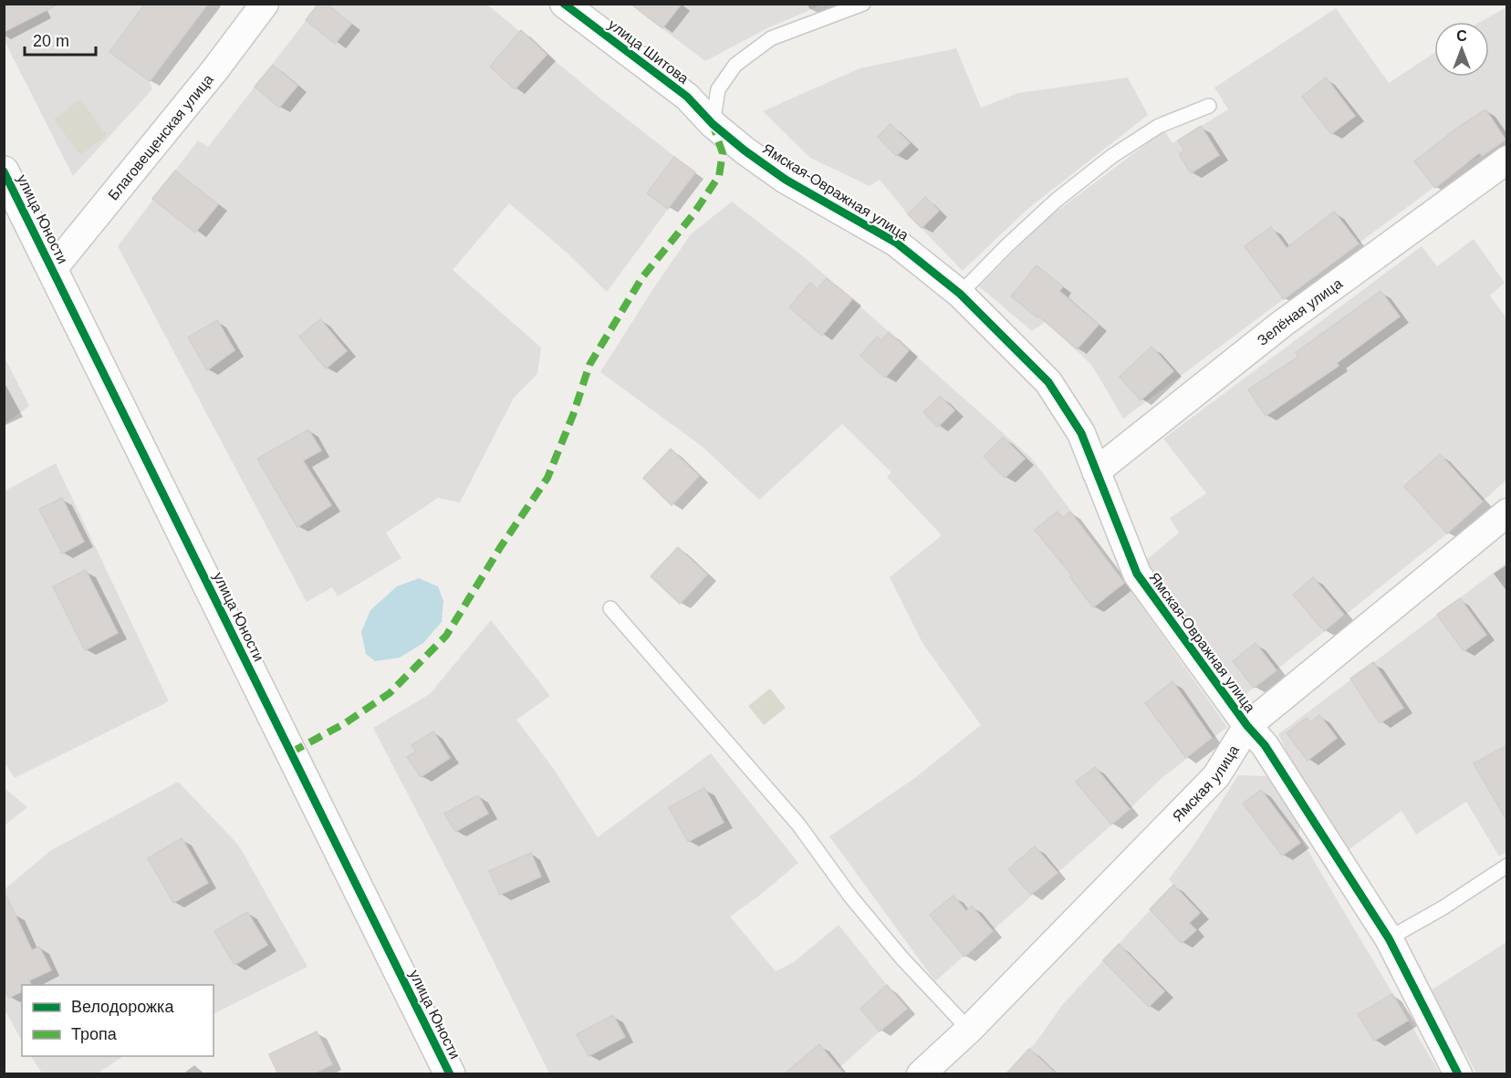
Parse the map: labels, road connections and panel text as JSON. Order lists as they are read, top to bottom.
{
  "streets": {
    "street": [
      "улица Шитова",
      "Благовещенская улица",
      "Ямская-Овражная улица",
      "улица Юности",
      "Зелёная улица",
      "Ямская улица"
    ]
  },
  "crossings": [
    ["улица Шитова", "Ямская-Овражная улица"],
    ["Благовещенская улица", "улица Юности"],
    ["Ямская-Овражная улица", "Зелёная улица"],
    ["Ямская-Овражная улица", "Ямская улица"]
  ],
  "legend": ["Велодорожка", "Тропа"],
  "scale_bar": "20 m",
  "north": "top"
}
